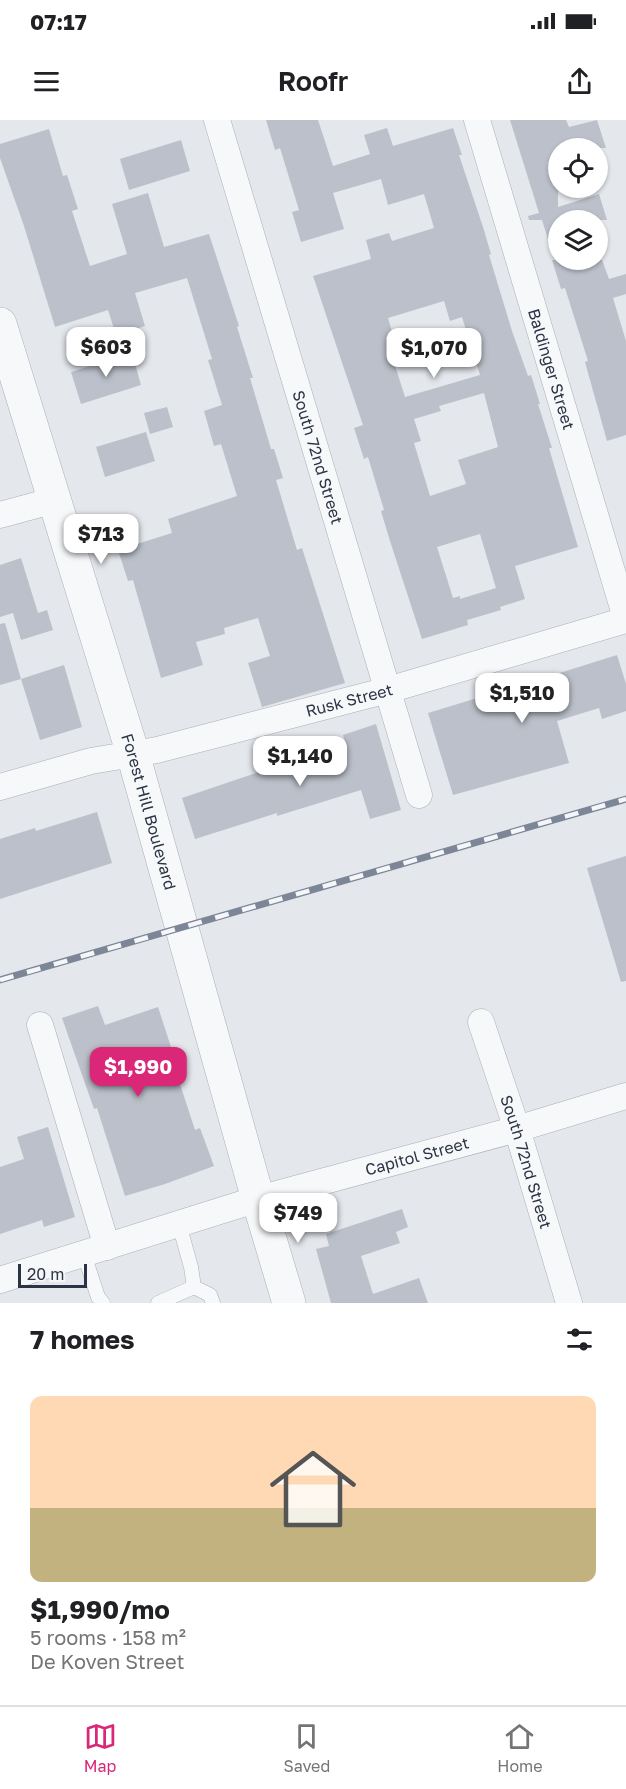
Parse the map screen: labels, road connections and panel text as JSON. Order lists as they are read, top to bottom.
{
  "streets": {
    "street": [
      "Baldinger Street",
      "South 72nd Street",
      "Rusk Street",
      "Forest Hill Boulevard",
      "Capitol Street"
    ]
  },
  "crossings": [
    ["Baldinger Street", "Rusk Street"],
    ["South 72nd Street", "Rusk Street"],
    ["South 72nd Street", "Capitol Street"],
    ["Rusk Street", "Forest Hill Boulevard"],
    ["Forest Hill Boulevard", "Capitol Street"]
  ],
  "scale_bar": "20 m",
  "page": {
    "status": "07:17",
    "header": "Roofr",
    "price": [
      "$603",
      "$1,070",
      "$713",
      "$1,510",
      "$1,140",
      "$1,990",
      "$749"
    ],
    "scale": "20 m",
    "heading": "7 homes",
    "list": [
      {
        "name": "$1,990/mo",
        "note": "5 rooms · 158 m² · De Koven Street"
      }
    ],
    "tabs": ["Map", "Saved", "Home"]
  }
}
